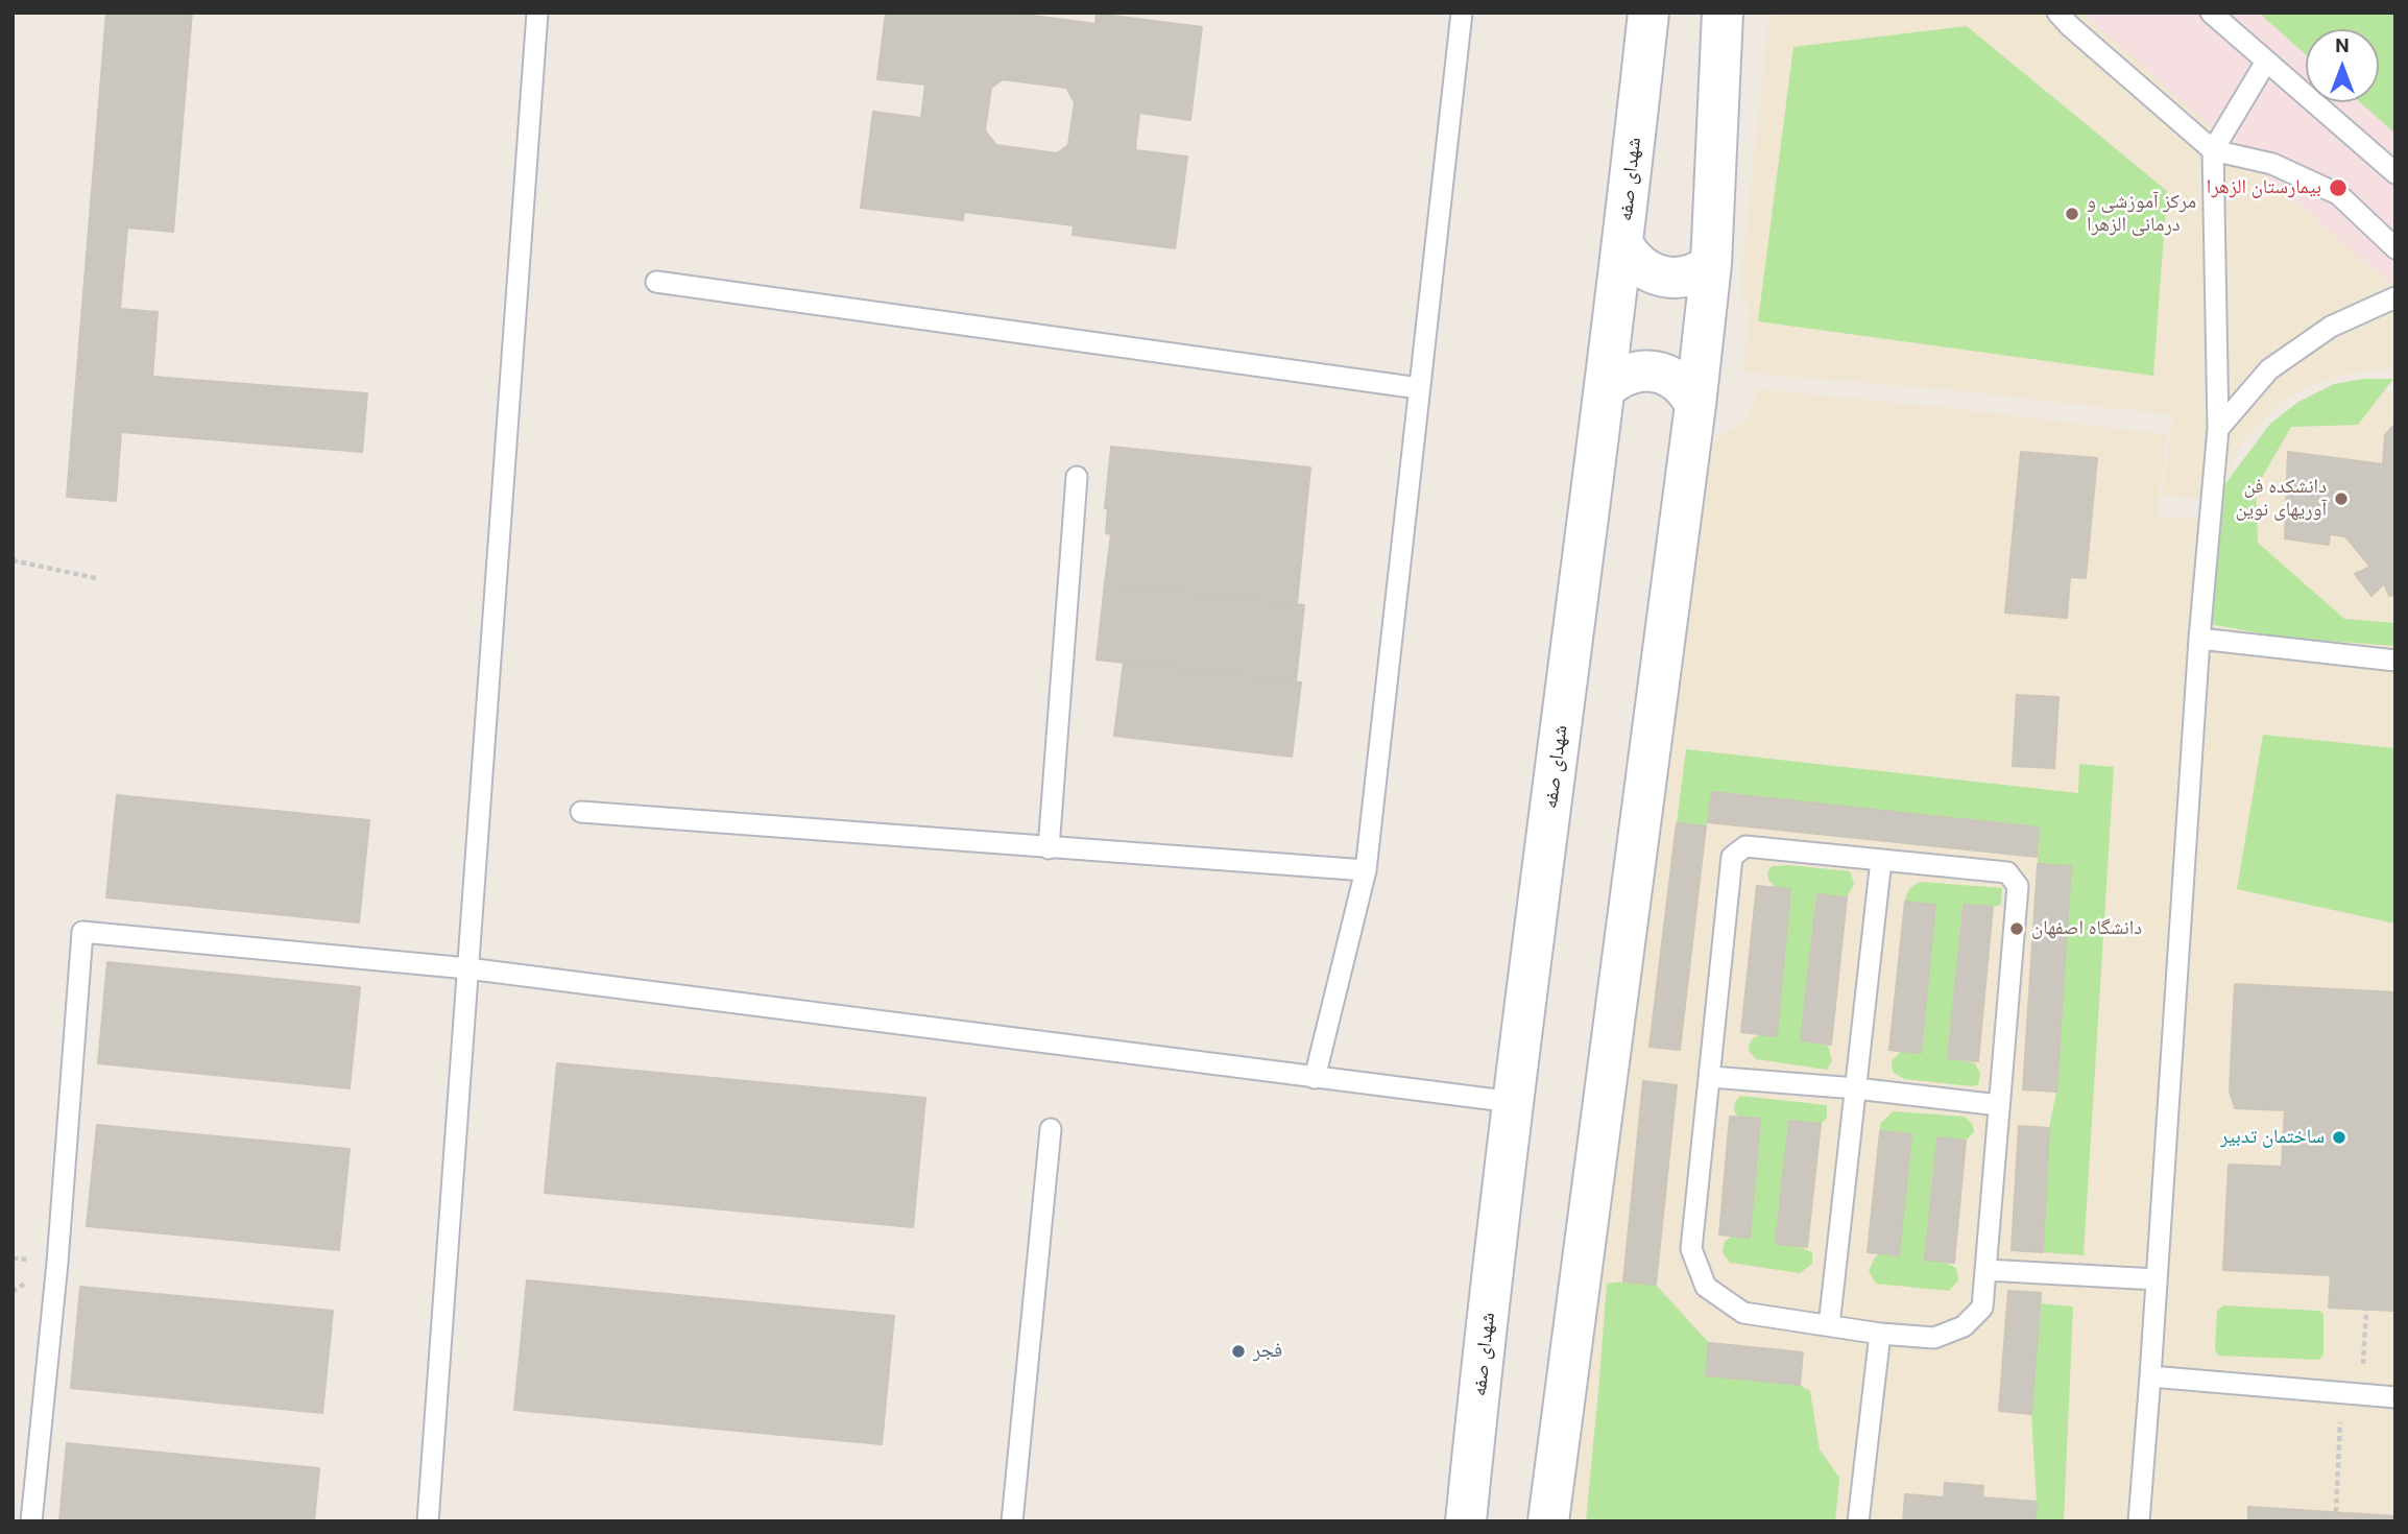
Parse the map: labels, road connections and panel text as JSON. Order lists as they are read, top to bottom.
{
  "streets": {
    "main road": ["شهدای صفه"]
  },
  "places": [
    "بیمارستان الزهرا",
    "مرکز آموزشی و درمانی الزهرا",
    "دانشکده فن آوریهای نوین",
    "دانشگاه اصفهان",
    "ساختمان تدبیر",
    "فجر"
  ],
  "north": "top"
}
